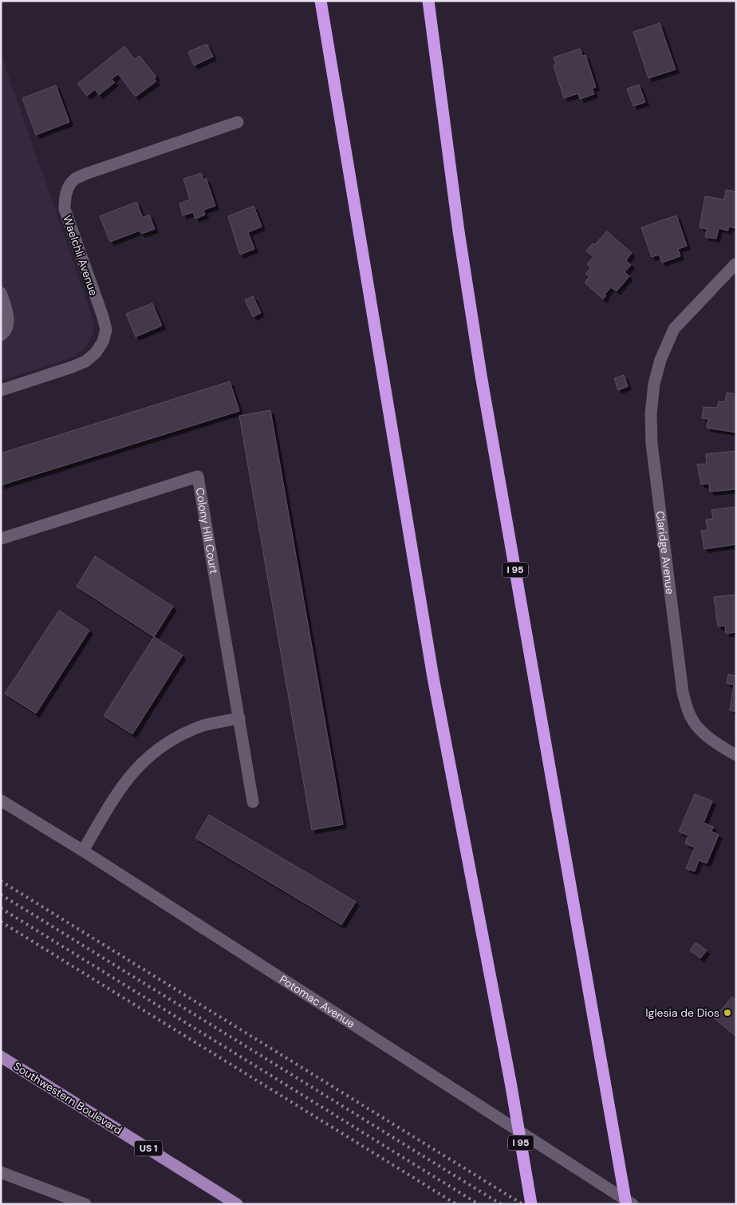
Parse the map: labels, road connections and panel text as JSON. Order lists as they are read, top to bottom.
{
  "streets": {
    "highway": ["I 95"],
    "main road": ["Southwestern Boulevard", "US 1"],
    "street": [
      "Waelchli Avenue",
      "Colony Hill Court",
      "Claridge Avenue",
      "Potomac Avenue"
    ]
  },
  "places": ["Iglesia de Dios"]
}
